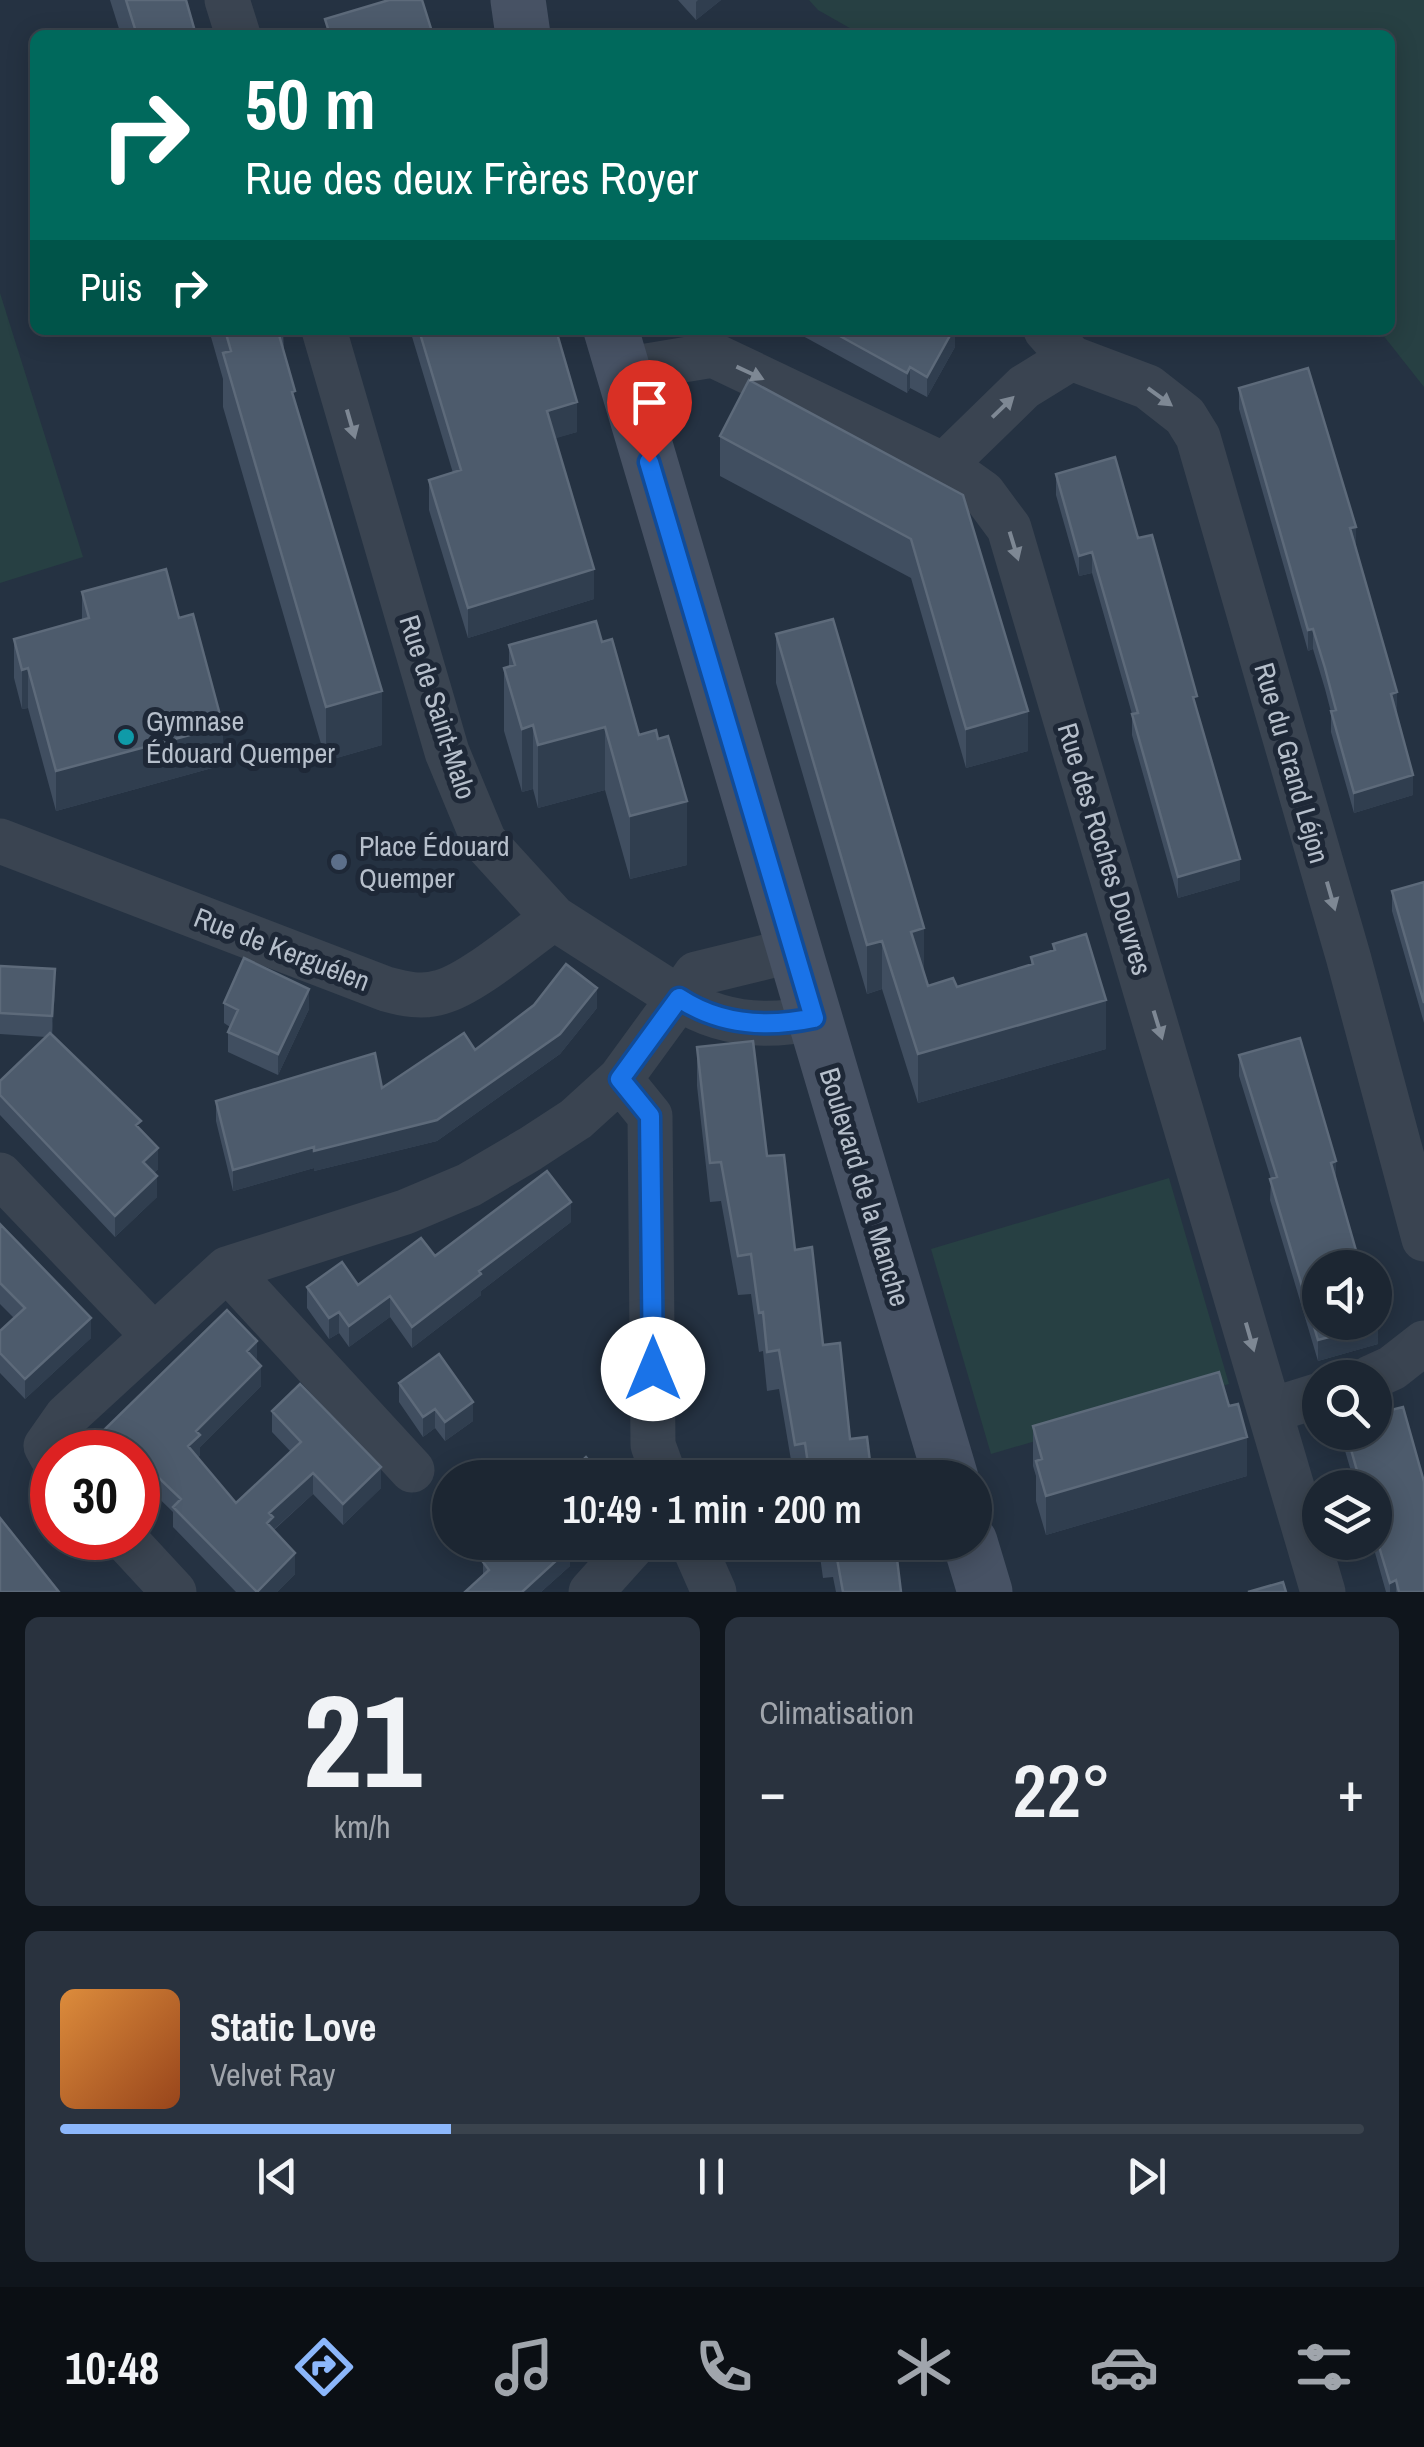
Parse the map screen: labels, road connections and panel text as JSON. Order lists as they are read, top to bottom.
{
  "streets": {
    "street": [
      "Rue de Saint-Malo",
      "Rue du Grand Léjon",
      "Rue des Roches Douvres",
      "Rue de Kerguélen",
      "Boulevard de la Manche"
    ]
  },
  "crossings": [
    ["Rue de Saint-Malo", "Rue de Kerguélen"],
    ["Rue de Saint-Malo", "Boulevard de la Manche"],
    ["Rue des Roches Douvres", "Boulevard de la Manche"]
  ],
  "one_way": ["Rue de Saint-Malo", "Rue du Grand Léjon", "Rue des Roches Douvres"],
  "places": ["Gymnase Édouard Quemper", "Place Édouard Quemper"],
  "page": {
    "turn": ["50 m", "Rue des deux Frères Royer"],
    "then": "Puis",
    "limit": "30",
    "trip": "10:49 · 1 min · 200 m",
    "tile": [
      ["21", "km/h"],
      "Climatisation"
    ],
    "heat": ["−", "22°", "+"],
    "song": ["Static Love", "Velvet Ray"],
    "tabs": "10:48"
  }
}
